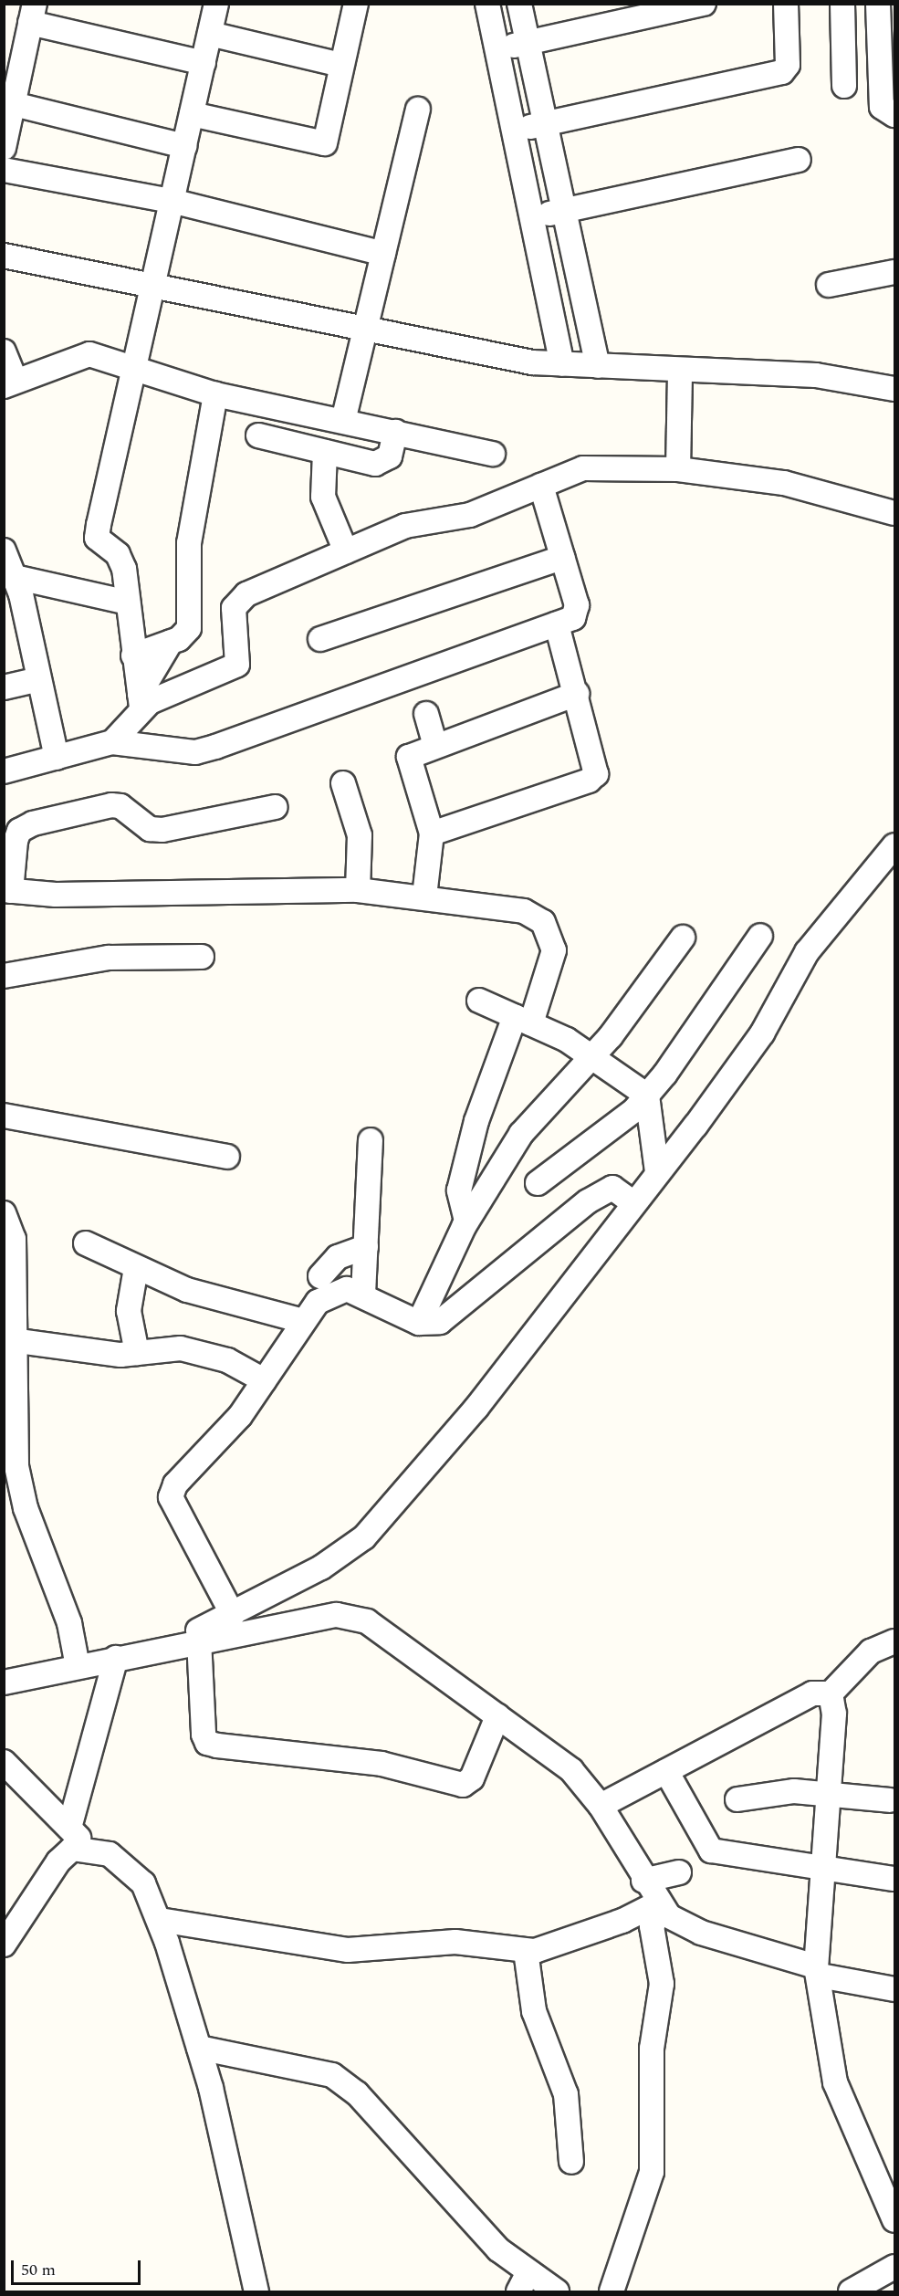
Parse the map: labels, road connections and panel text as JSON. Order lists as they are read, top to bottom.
{
  "scale_bar": "50 m"
}
